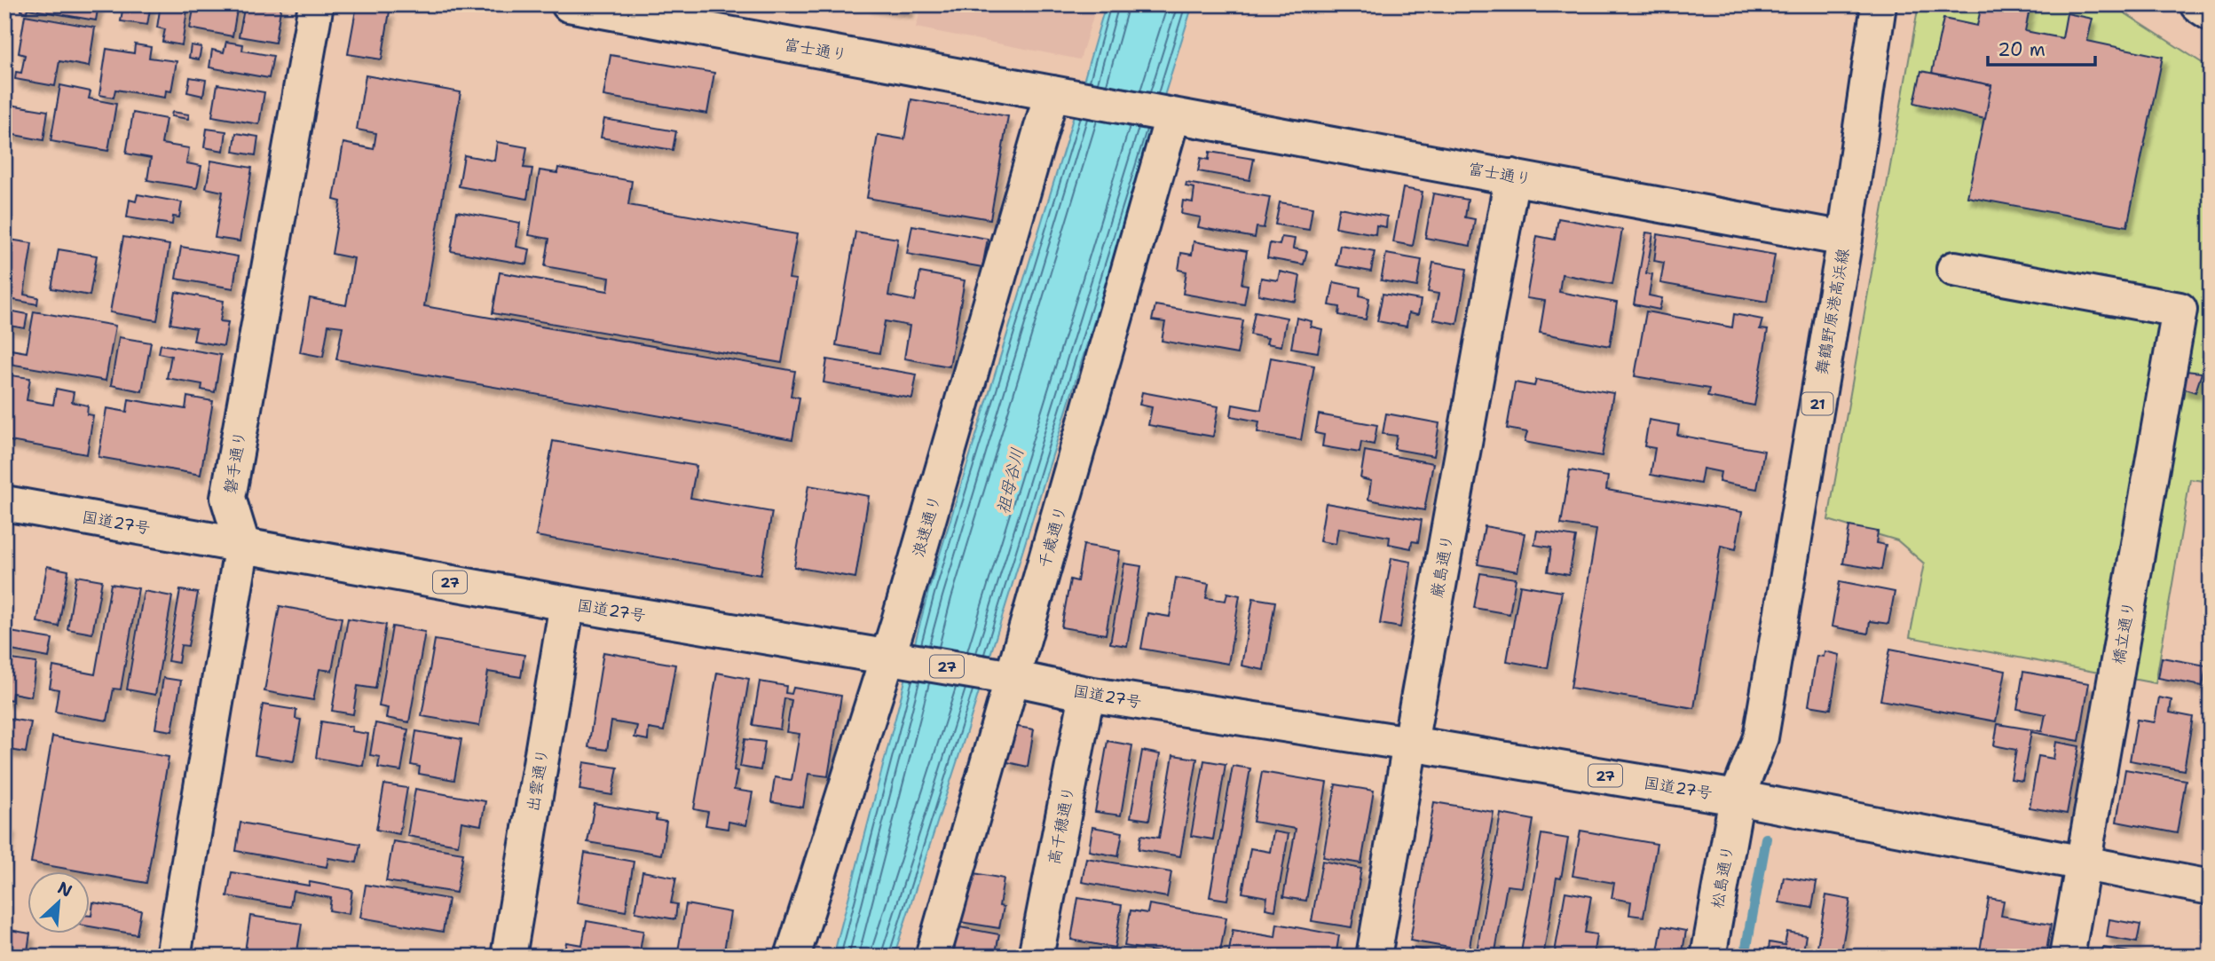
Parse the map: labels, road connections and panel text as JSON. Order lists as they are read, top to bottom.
{
  "streets": {
    "main road": [
      "富士通り",
      "舞鶴野原港高浜線",
      "21",
      "磐手通り",
      "国道27号",
      "浪速通り",
      "千歳通り",
      "厳島通り",
      "27",
      "橋立通り",
      "出雲通り",
      "高千穂通り",
      "松島通り"
    ]
  },
  "crossings": [
    ["富士通り", "舞鶴野原港高浜線"],
    ["富士通り", "浪速通り"],
    ["富士通り", "千歳通り"],
    ["富士通り", "厳島通り"],
    ["舞鶴野原港高浜線", "国道27号"],
    ["舞鶴野原港高浜線", "松島通り"],
    ["磐手通り", "国道27号"],
    ["国道27号", "浪速通り"],
    ["国道27号", "千歳通り"],
    ["国道27号", "厳島通り"],
    ["国道27号", "橋立通り"],
    ["国道27号", "出雲通り"],
    ["国道27号", "高千穂通り"],
    ["国道27号", "松島通り"]
  ],
  "water": ["祖母谷川"],
  "scale_bar": "20 m",
  "north": "top right"
}
